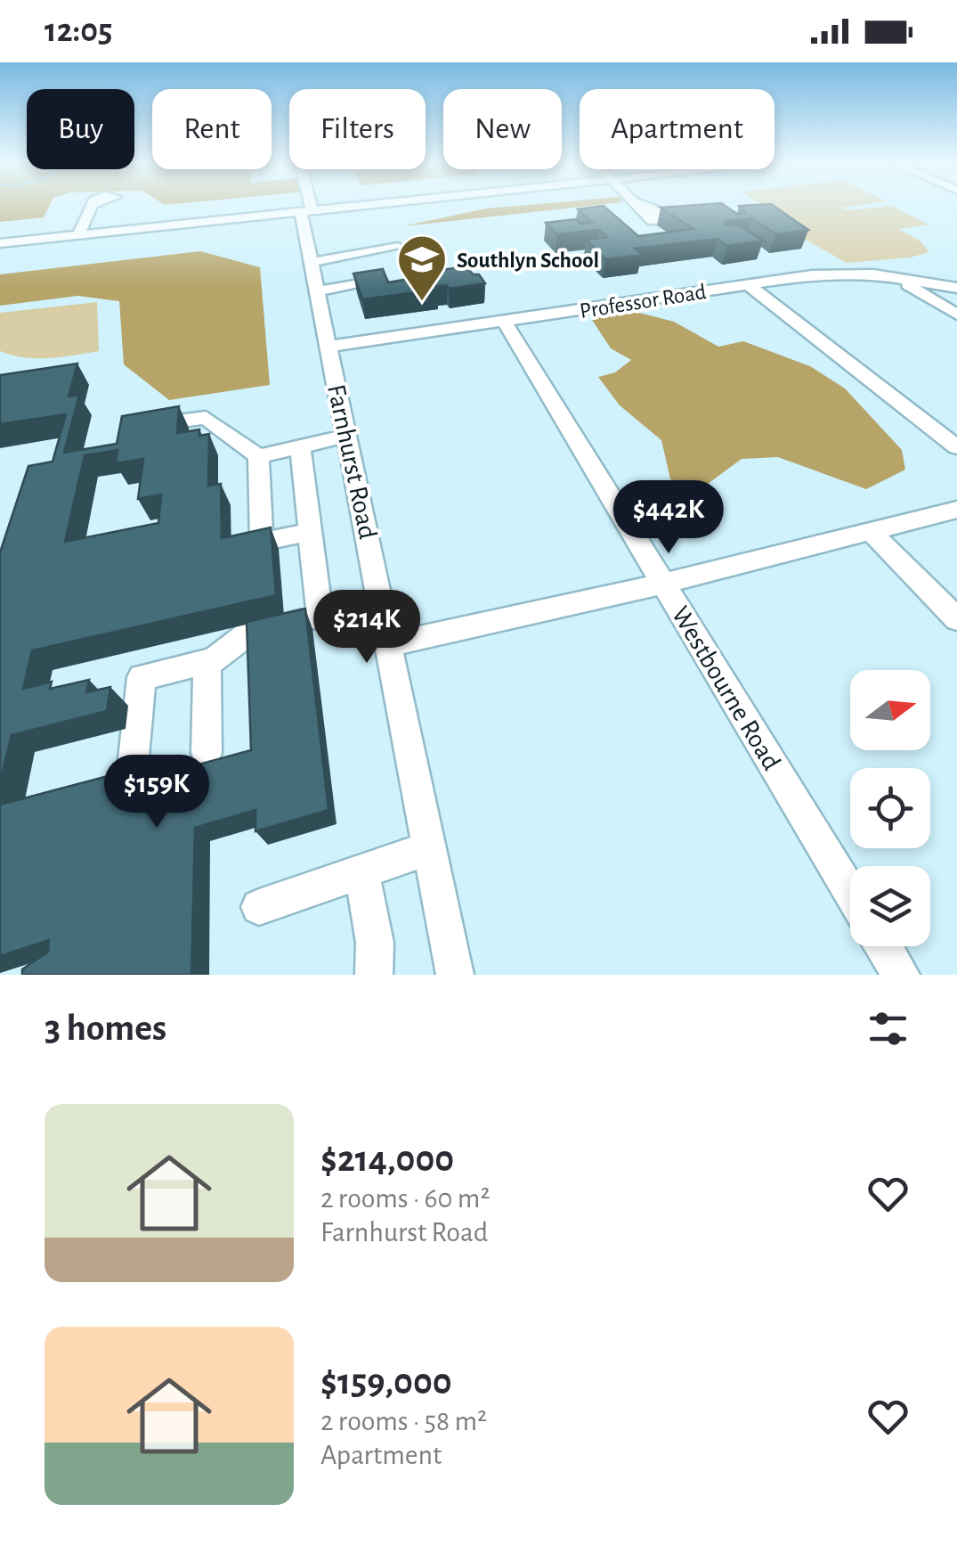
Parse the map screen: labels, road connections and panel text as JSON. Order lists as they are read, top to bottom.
{
  "streets": {
    "street": ["Professor Road", "Farnhurst Road", "Westbourne Road"]
  },
  "crossings": [
    ["Professor Road", "Farnhurst Road"],
    ["Professor Road", "Westbourne Road"]
  ],
  "places": {
    "school or university": ["Southlyn School"]
  },
  "north": "right",
  "page": {
    "status": "12:05",
    "chip": [
      "Buy",
      "Rent",
      "Filters",
      "New",
      "Apartment"
    ],
    "price": ["$442K", "$214K", "$159K"],
    "heading": "3 homes",
    "list": [
      {
        "name": "$214,000",
        "note": "2 rooms · 60 m² · Farnhurst Road"
      },
      {
        "name": "$159,000",
        "note": "2 rooms · 58 m² · Apartment"
      }
    ]
  }
}
